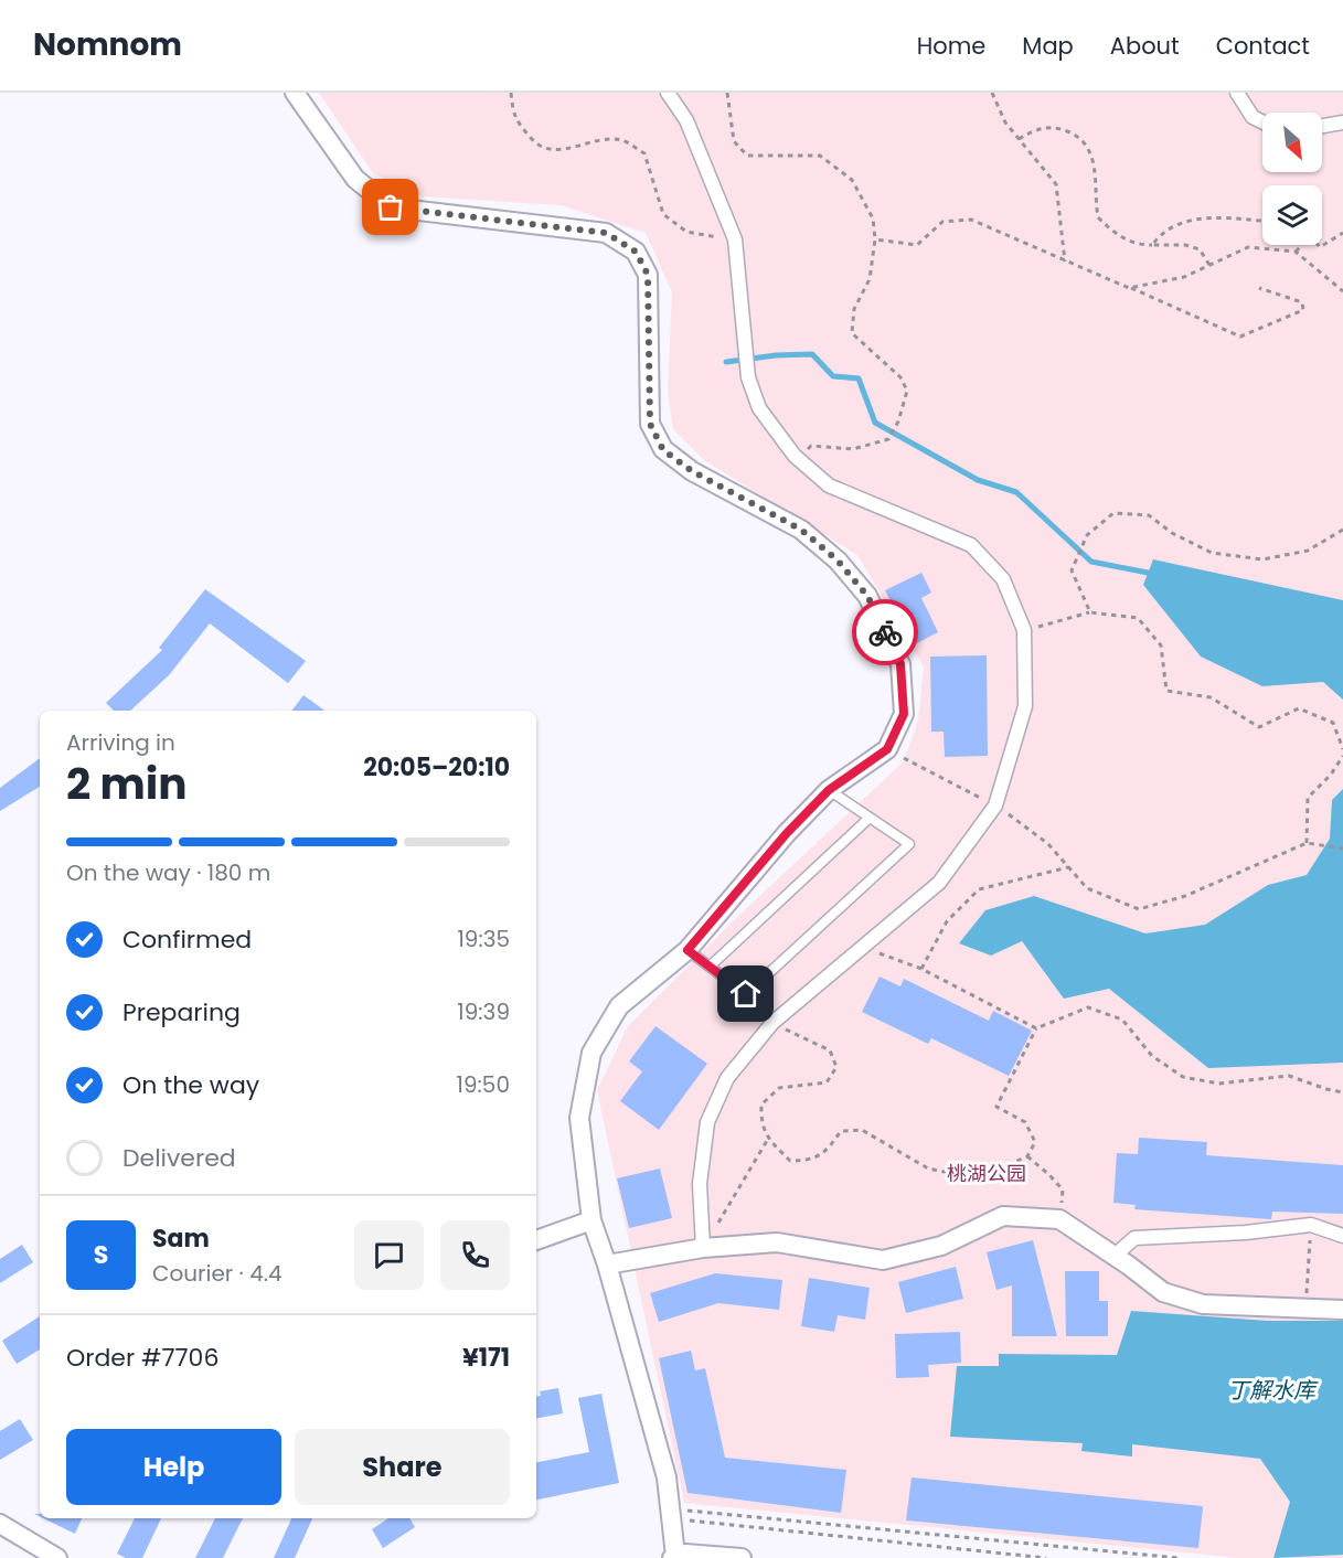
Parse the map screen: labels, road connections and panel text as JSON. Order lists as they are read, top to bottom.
{
  "water": ["丁解水库"],
  "parks": ["桃湖公园"],
  "north": "bottom right",
  "page": {
    "header": "Nomnom",
    "nav": [
      "Home",
      "Map",
      "About",
      "Contact"
    ],
    "heading": ["2 min", "Arriving in", "20:05–20:10"],
    "panel": [
      "Sam",
      "Courier · 4.4",
      "Order #7706",
      "¥171"
    ],
    "bar": "On the way · 180 m",
    "list": [
      ["Confirmed", "19:35"],
      ["Preparing", "19:39"],
      ["On the way", "19:50"],
      "Delivered"
    ],
    "round": "S",
    "buttons": ["Help", "Share"]
  }
}
